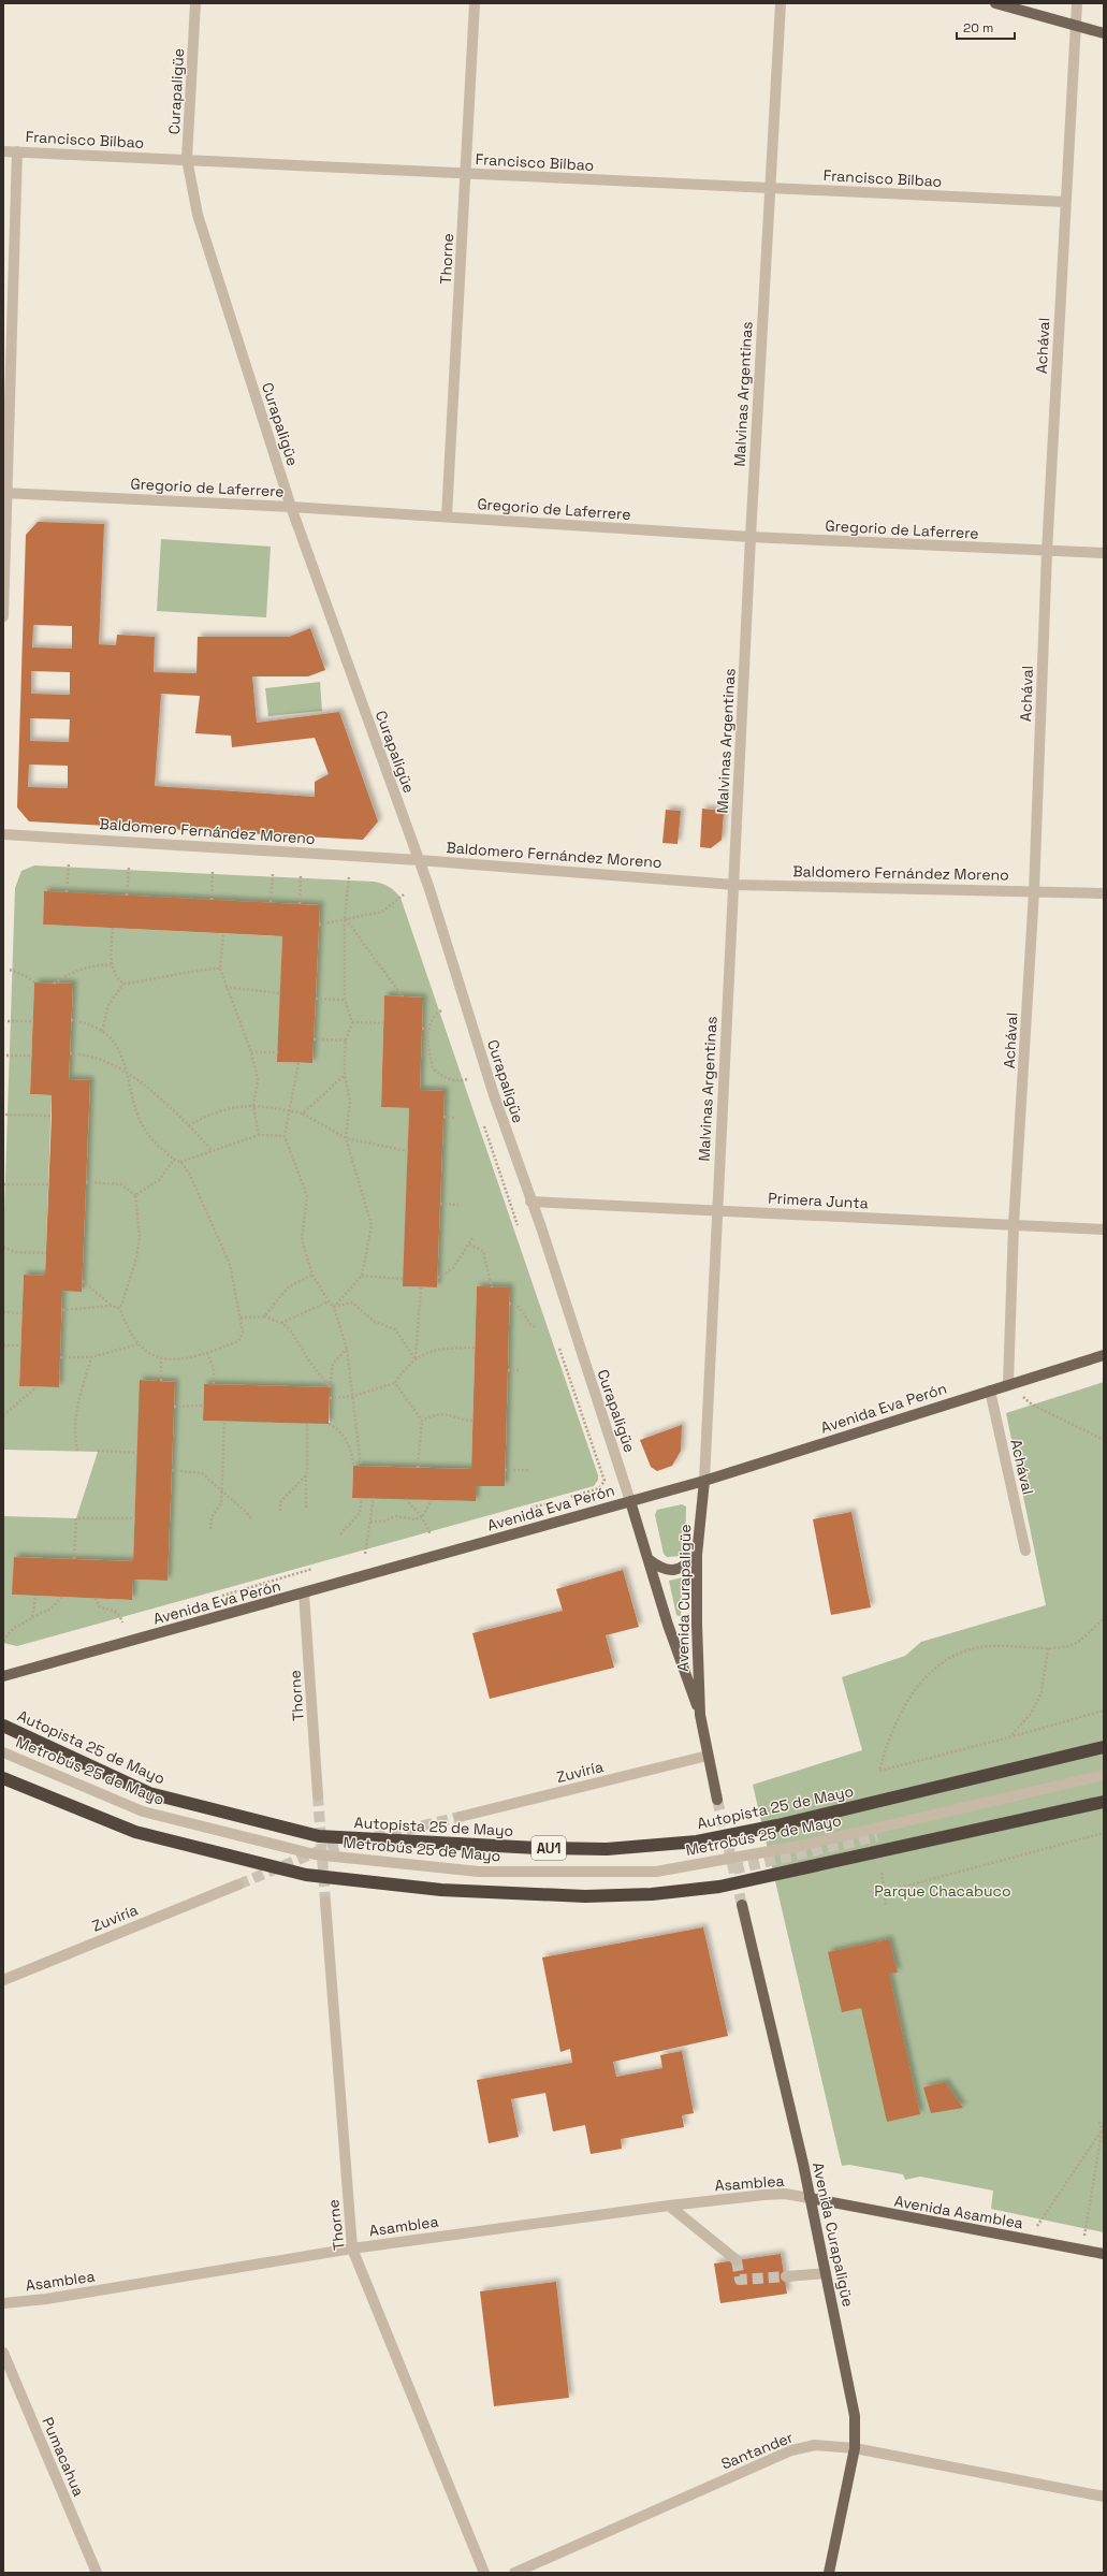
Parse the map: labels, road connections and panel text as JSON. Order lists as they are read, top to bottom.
{
  "streets": {
    "highway": ["Autopista 25 de Mayo", "AU1"],
    "main road": ["Avenida Eva Perón", "Avenida Curapaligüe", "Avenida Asamblea"],
    "street": [
      "Curapaligüe",
      "Francisco Bilbao",
      "Thorne",
      "Achával",
      "Malvinas Argentinas",
      "Gregorio de Laferrere",
      "Baldomero Fernández Moreno",
      "Primera Junta",
      "Metrobús 25 de Mayo",
      "Zuviría",
      "Asamblea",
      "Santander",
      "Pumacahua"
    ]
  },
  "crossings": [
    ["Curapaligüe", "Francisco Bilbao"],
    ["Curapaligüe", "Gregorio de Laferrere"],
    ["Curapaligüe", "Baldomero Fernández Moreno"],
    ["Curapaligüe", "Primera Junta"],
    ["Curapaligüe", "Avenida Eva Perón"],
    ["Curapaligüe", "Avenida Curapaligüe"],
    ["Francisco Bilbao", "Thorne"],
    ["Francisco Bilbao", "Achával"],
    ["Francisco Bilbao", "Malvinas Argentinas"],
    ["Thorne", "Gregorio de Laferrere"],
    ["Thorne", "Avenida Eva Perón"],
    ["Thorne", "Asamblea"],
    ["Achával", "Gregorio de Laferrere"],
    ["Achával", "Baldomero Fernández Moreno"],
    ["Achával", "Primera Junta"],
    ["Achával", "Avenida Eva Perón"],
    ["Malvinas Argentinas", "Gregorio de Laferrere"],
    ["Malvinas Argentinas", "Baldomero Fernández Moreno"],
    ["Malvinas Argentinas", "Primera Junta"],
    ["Malvinas Argentinas", "Avenida Eva Perón"],
    ["Malvinas Argentinas", "Avenida Curapaligüe"],
    ["Avenida Eva Perón", "Avenida Curapaligüe"],
    ["Avenida Curapaligüe", "Zuviría"],
    ["Avenida Curapaligüe", "Asamblea"],
    ["Avenida Curapaligüe", "Avenida Asamblea"],
    ["Avenida Curapaligüe", "Santander"],
    ["Asamblea", "Avenida Asamblea"]
  ],
  "parks": ["Parque Chacabuco"],
  "scale_bar": "20 m"
}
